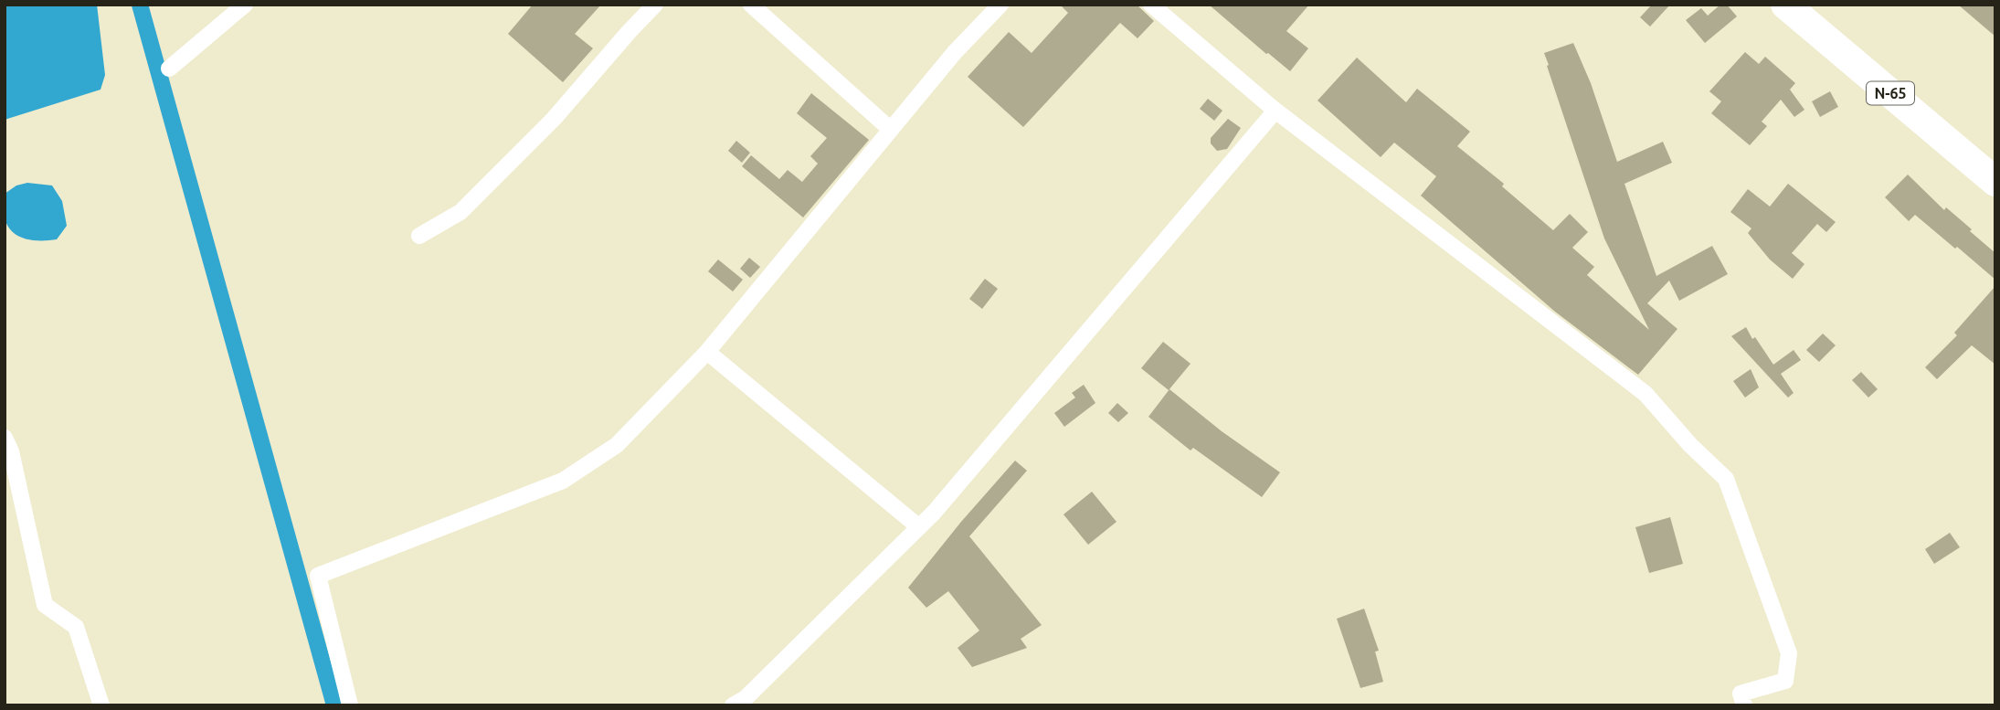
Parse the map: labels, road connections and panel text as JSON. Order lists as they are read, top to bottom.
{
  "streets": {
    "highway": ["N-65"]
  }
}
